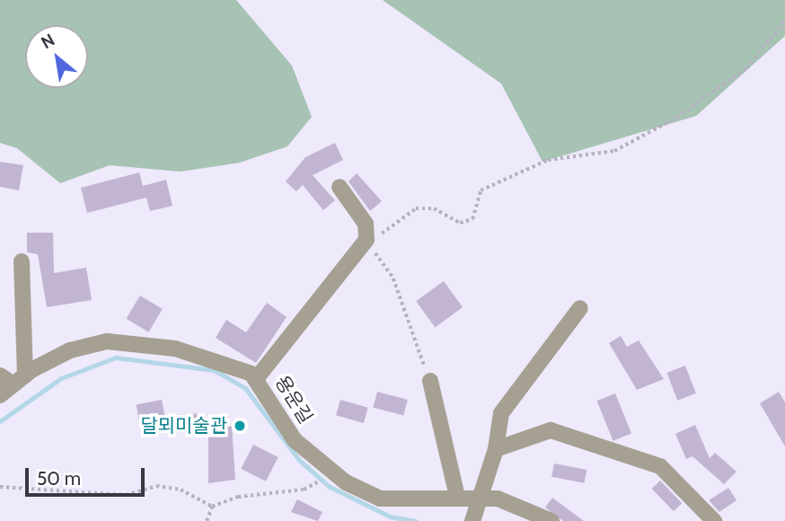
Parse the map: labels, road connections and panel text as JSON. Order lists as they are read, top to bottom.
{
  "streets": {
    "street": ["용운길"]
  },
  "places": ["달뫼미술관"],
  "scale_bar": "50 m",
  "north": "top left"
}
